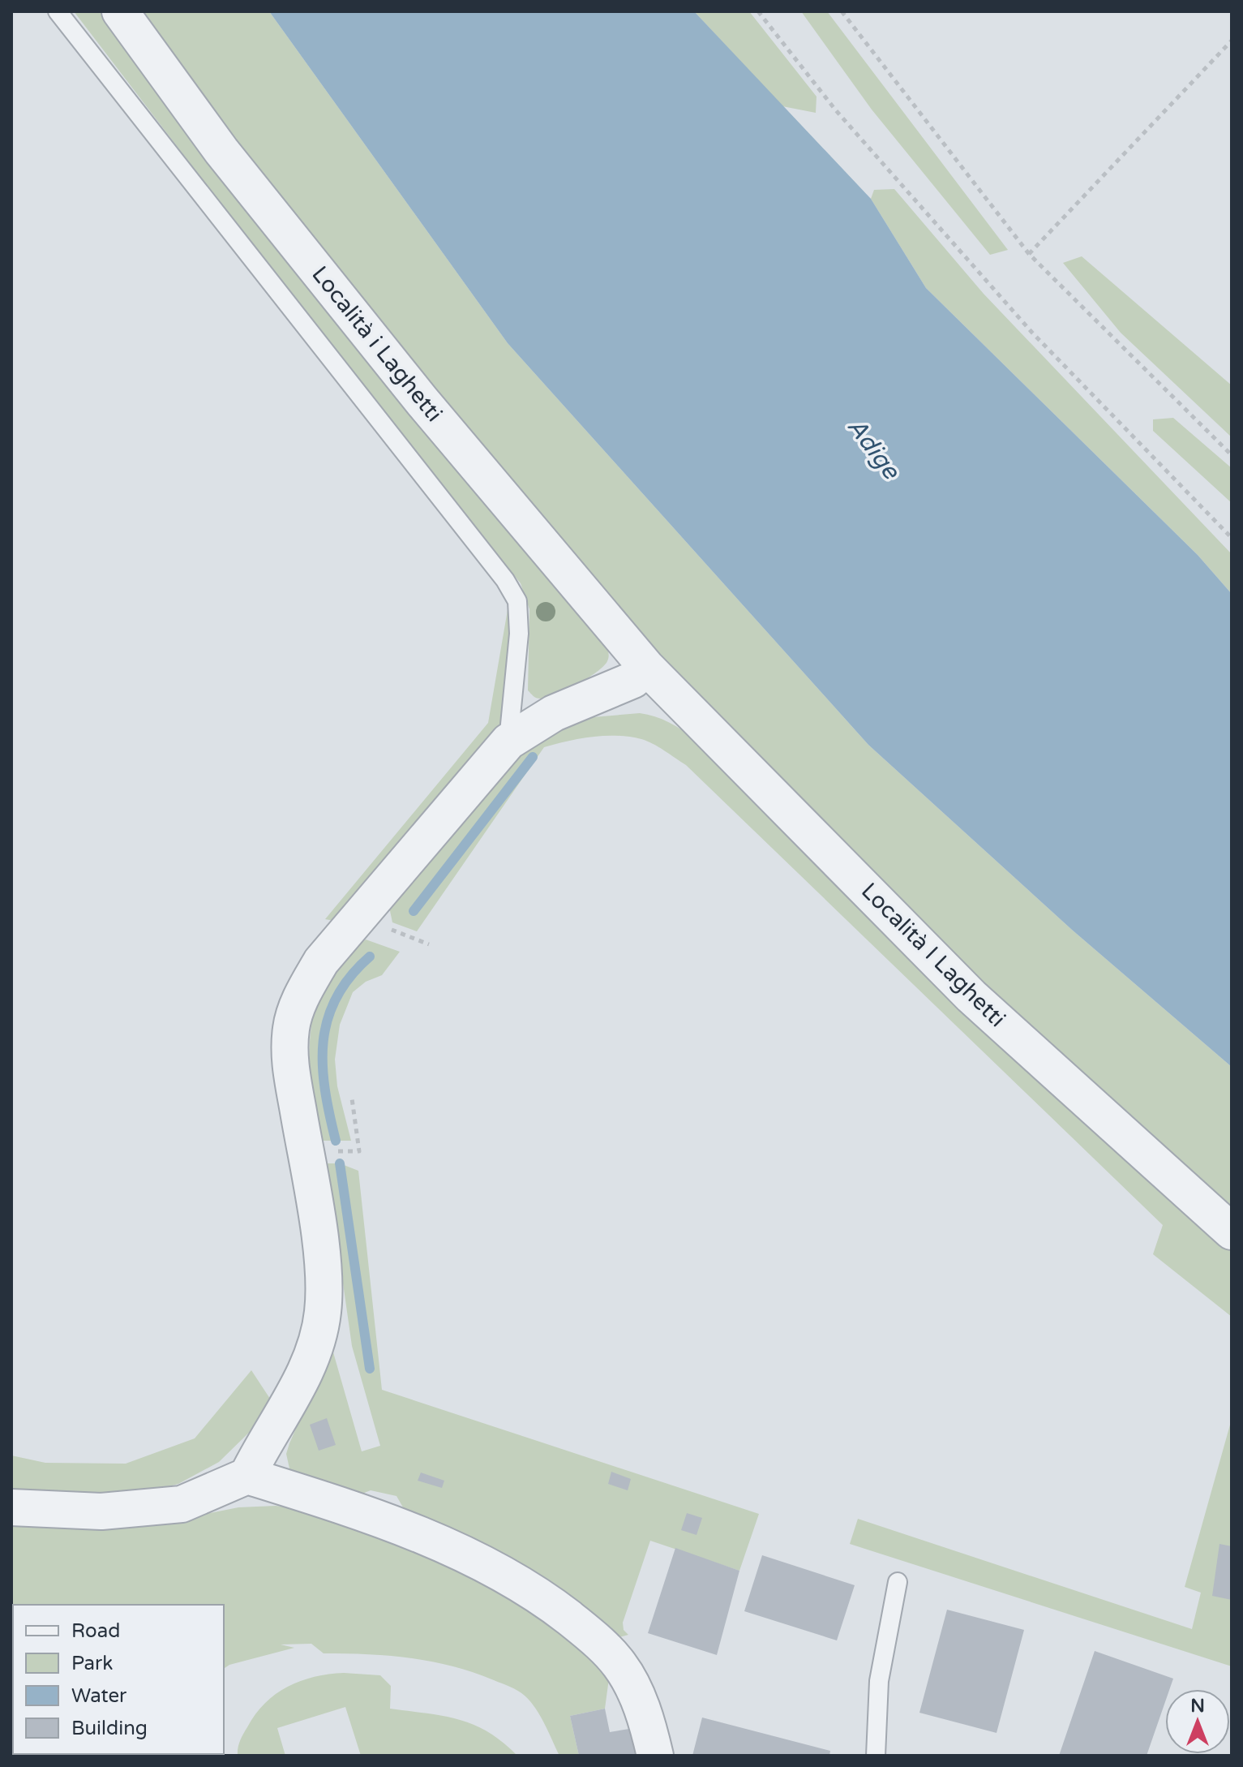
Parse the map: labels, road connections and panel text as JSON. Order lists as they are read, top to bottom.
{
  "streets": {
    "street": ["Località i Laghetti", "Località I Laghetti"]
  },
  "crossings": [
    ["Località i Laghetti", "Località I Laghetti"]
  ],
  "water": ["Adige"],
  "legend": [
    "Road",
    "Park",
    "Water",
    "Building"
  ],
  "north": "top"
}
